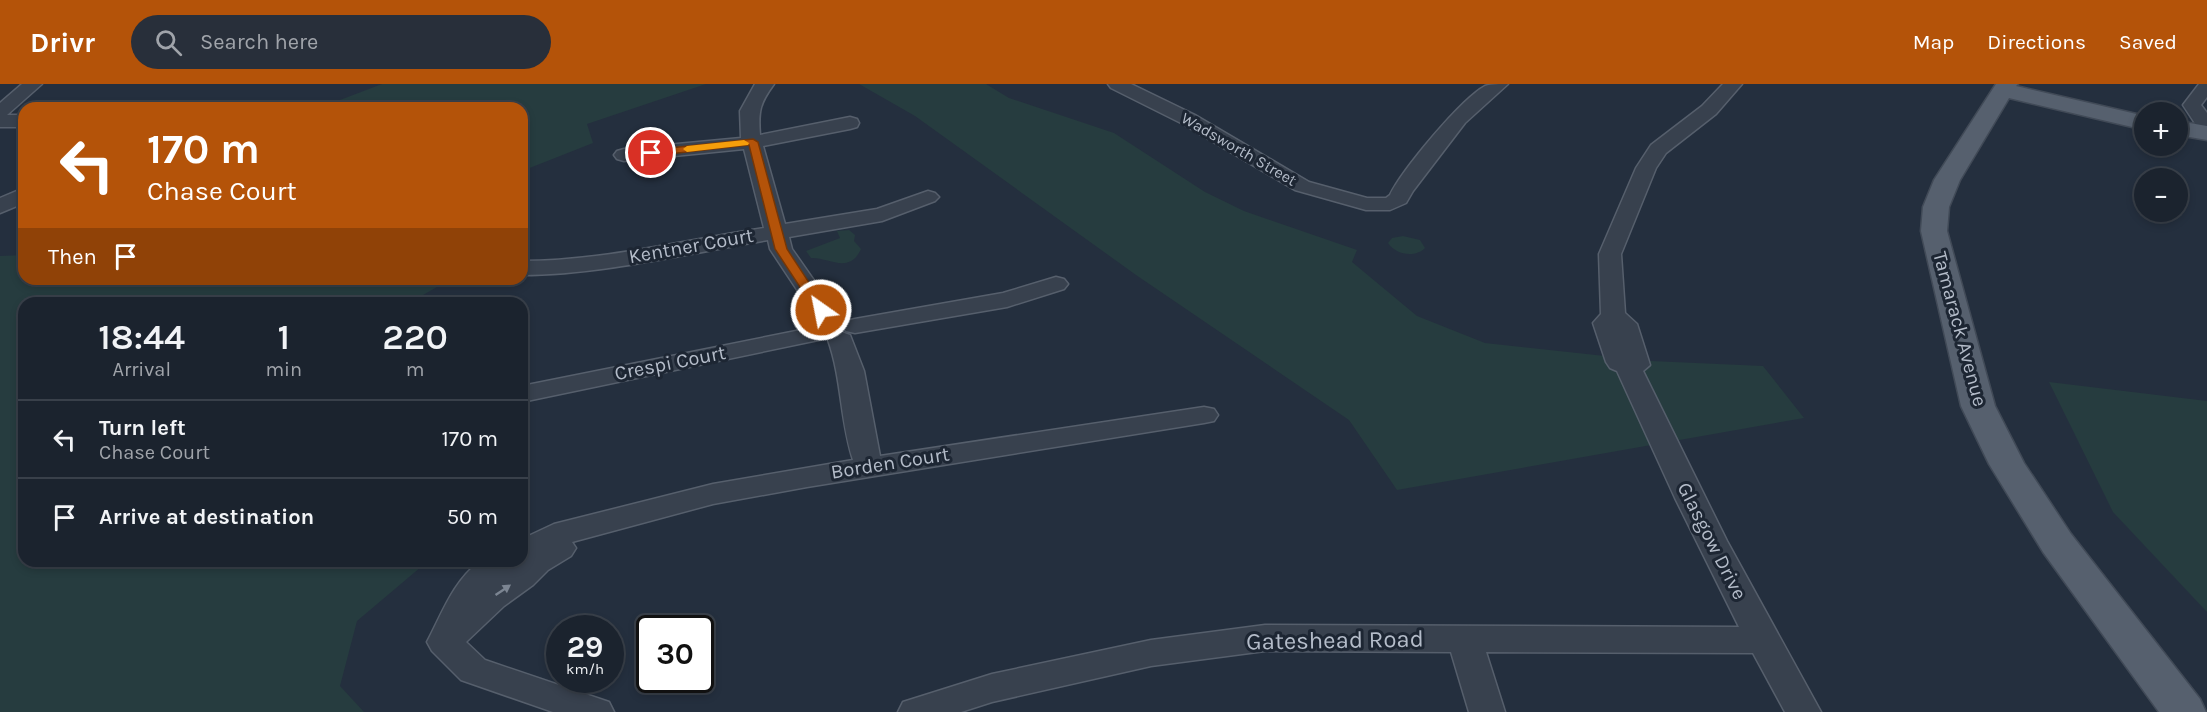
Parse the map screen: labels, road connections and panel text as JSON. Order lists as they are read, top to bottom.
{
  "streets": {
    "main road": ["Tamarack Avenue"],
    "street": [
      "Wadsworth Street",
      "Kentner Court",
      "Crespi Court",
      "Borden Court",
      "Glasgow Drive",
      "Gateshead Road"
    ]
  },
  "crossings": [
    ["Glasgow Drive", "Gateshead Road"]
  ],
  "page": {
    "header": "Drivr",
    "search": "Search here",
    "nav": ["Map", "Directions", "Saved"],
    "map_buttons": ["+", "−"],
    "turn": ["170 m", "Chase Court"],
    "then": "Then",
    "eta": [
      "18:44",
      "Arrival",
      "1",
      "min",
      "220",
      "m"
    ],
    "list": [
      {
        "name": "Turn left",
        "note": "Chase Court",
        "value": "170 m"
      },
      {
        "name": "Arrive at destination",
        "value": "50 m"
      }
    ],
    "speed": "29 km/h",
    "limit": "30"
  }
}
